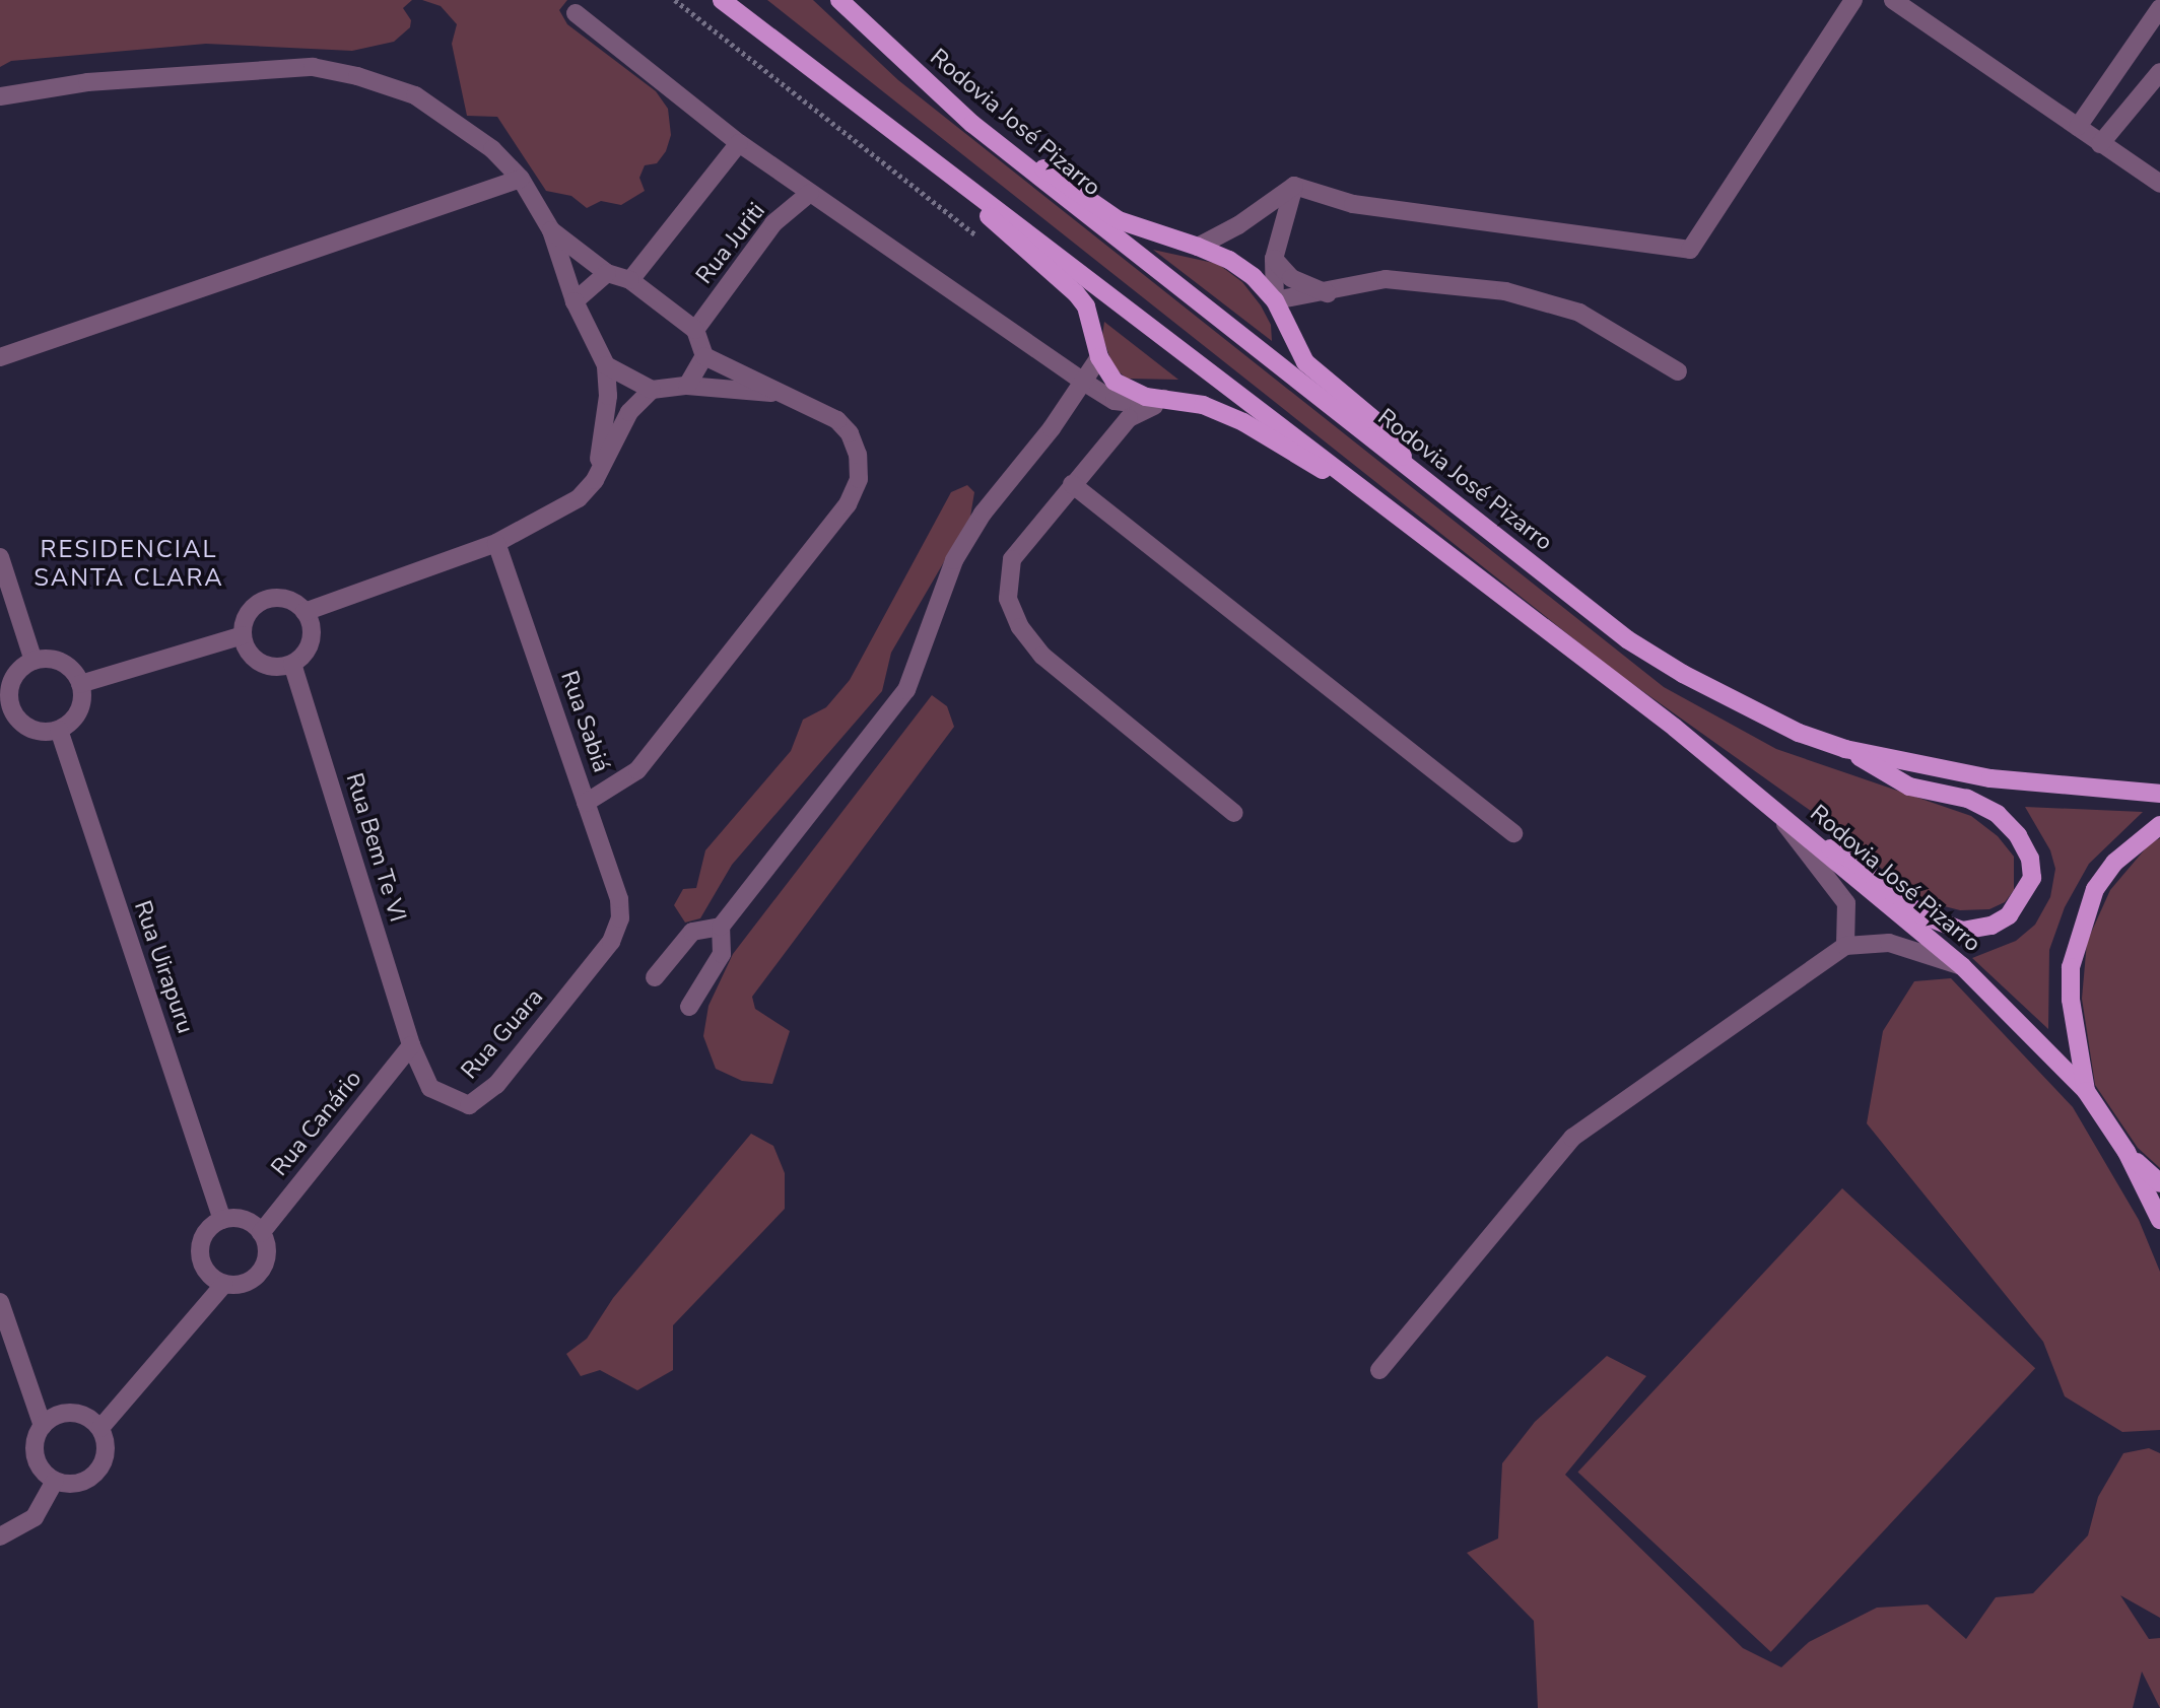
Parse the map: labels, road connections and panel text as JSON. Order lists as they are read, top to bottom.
{
  "streets": {
    "main road": ["Rodovia José Pizarro"],
    "street": [
      "Rua Juriti",
      "Rua Sabiá",
      "Rua Bem Te VI",
      "Rua Uirapuru",
      "Rua Guara",
      "Rua Canário"
    ]
  },
  "crossings": [
    ["Rua Sabiá", "Rua Guara"],
    ["Rua Bem Te VI", "Rua Guara"],
    ["Rua Bem Te VI", "Rua Canário"],
    ["Rua Uirapuru", "Rua Canário"],
    ["Rua Guara", "Rua Canário"]
  ],
  "districts": ["RESIDENCIAL SANTA CLARA"]
}
